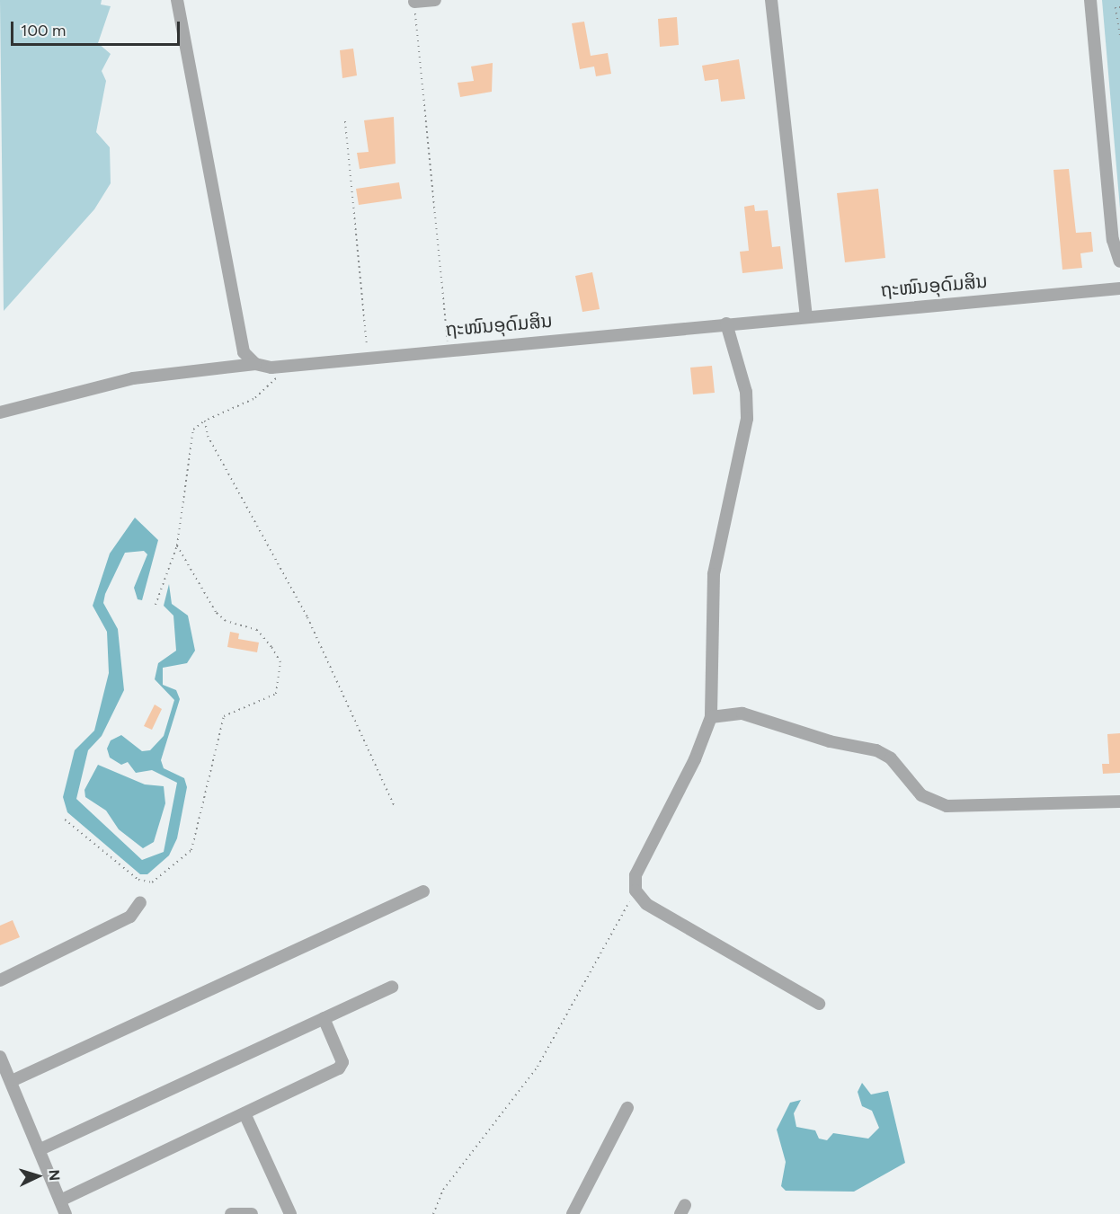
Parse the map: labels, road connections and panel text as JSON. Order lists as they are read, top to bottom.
{
  "streets": {
    "street": ["ຖະໜົນອຸດົມສິນ"]
  },
  "scale_bar": "100 m",
  "north": "right"
}
